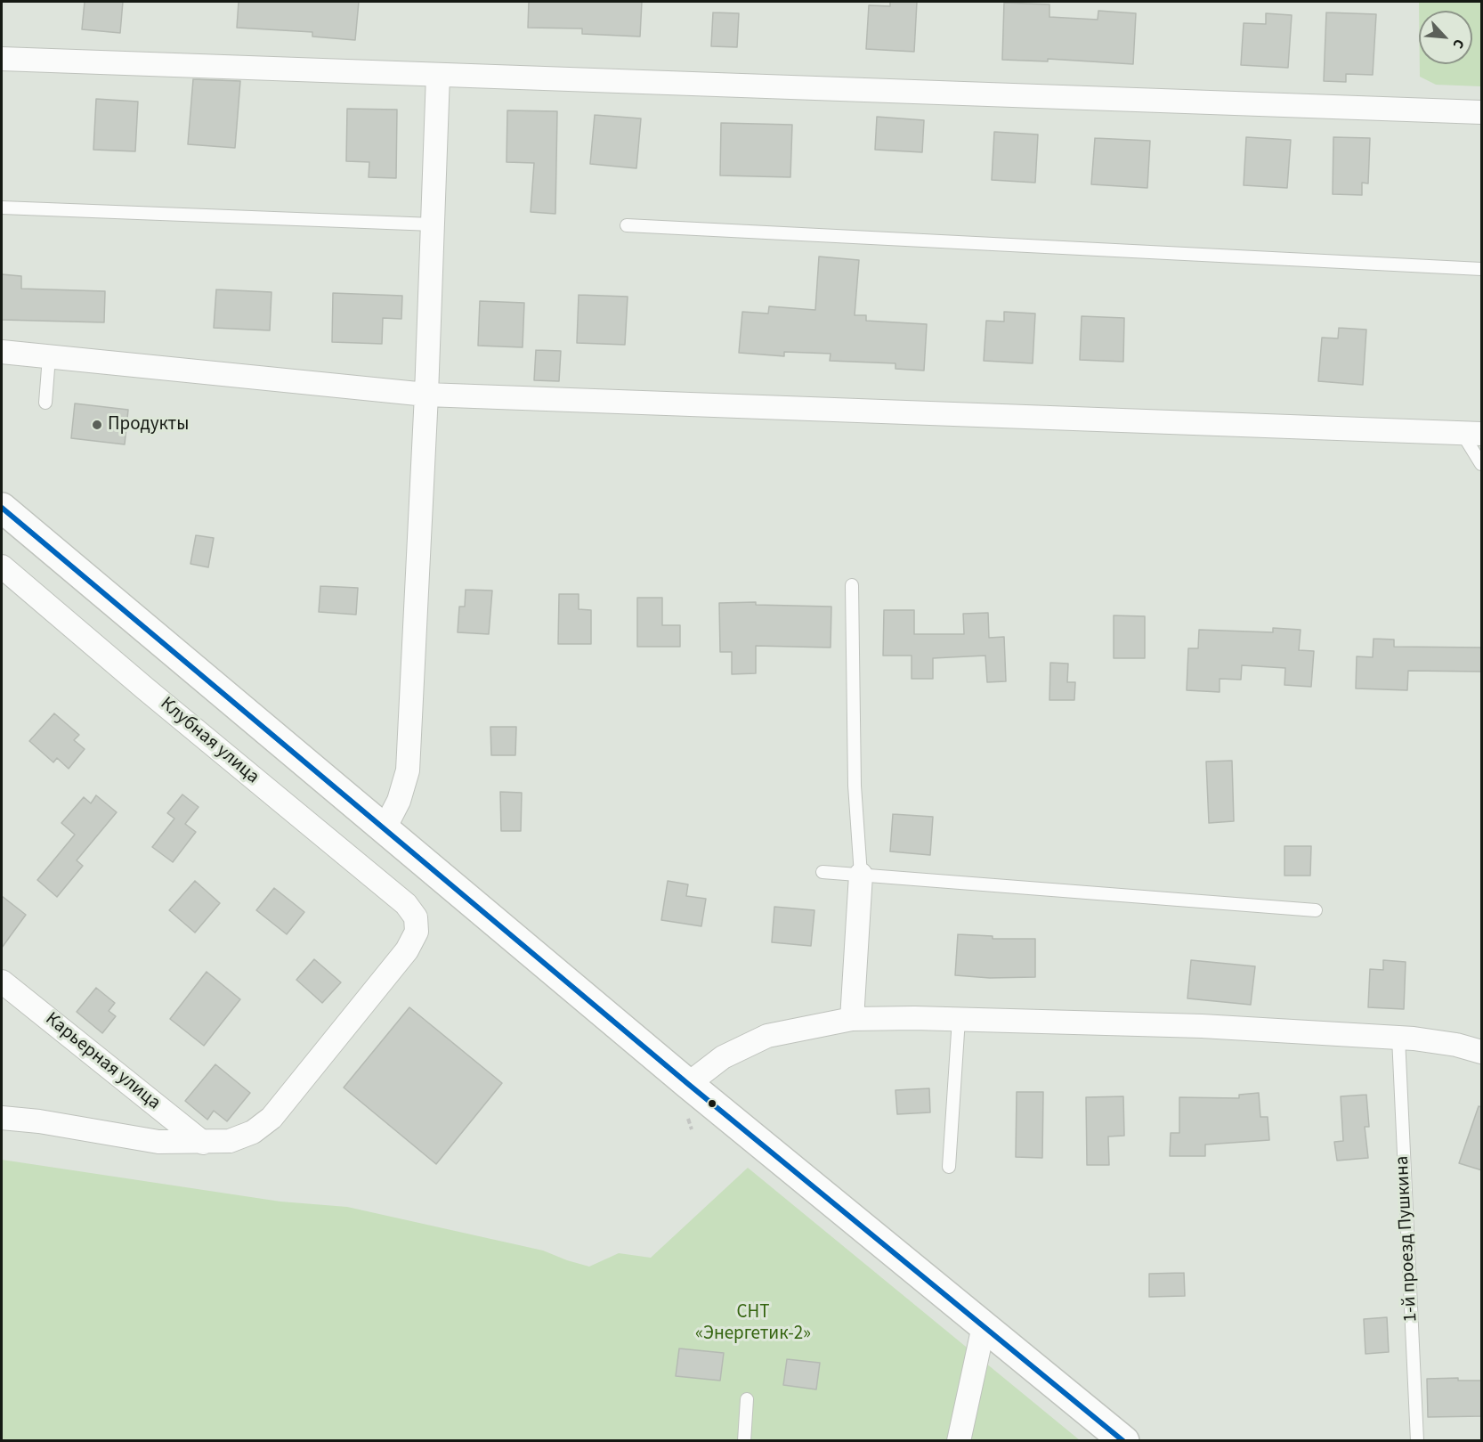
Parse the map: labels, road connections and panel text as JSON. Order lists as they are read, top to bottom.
{
  "streets": {
    "street": ["Клубная улица", "Карьерная улица"],
    "lane": ["1-й проезд Пушкина"]
  },
  "crossings": [
    ["Клубная улица", "Карьерная улица"]
  ],
  "parks": ["СНТ «Энергетик-2»"],
  "places": ["Продукты"],
  "north": "bottom right"
}
